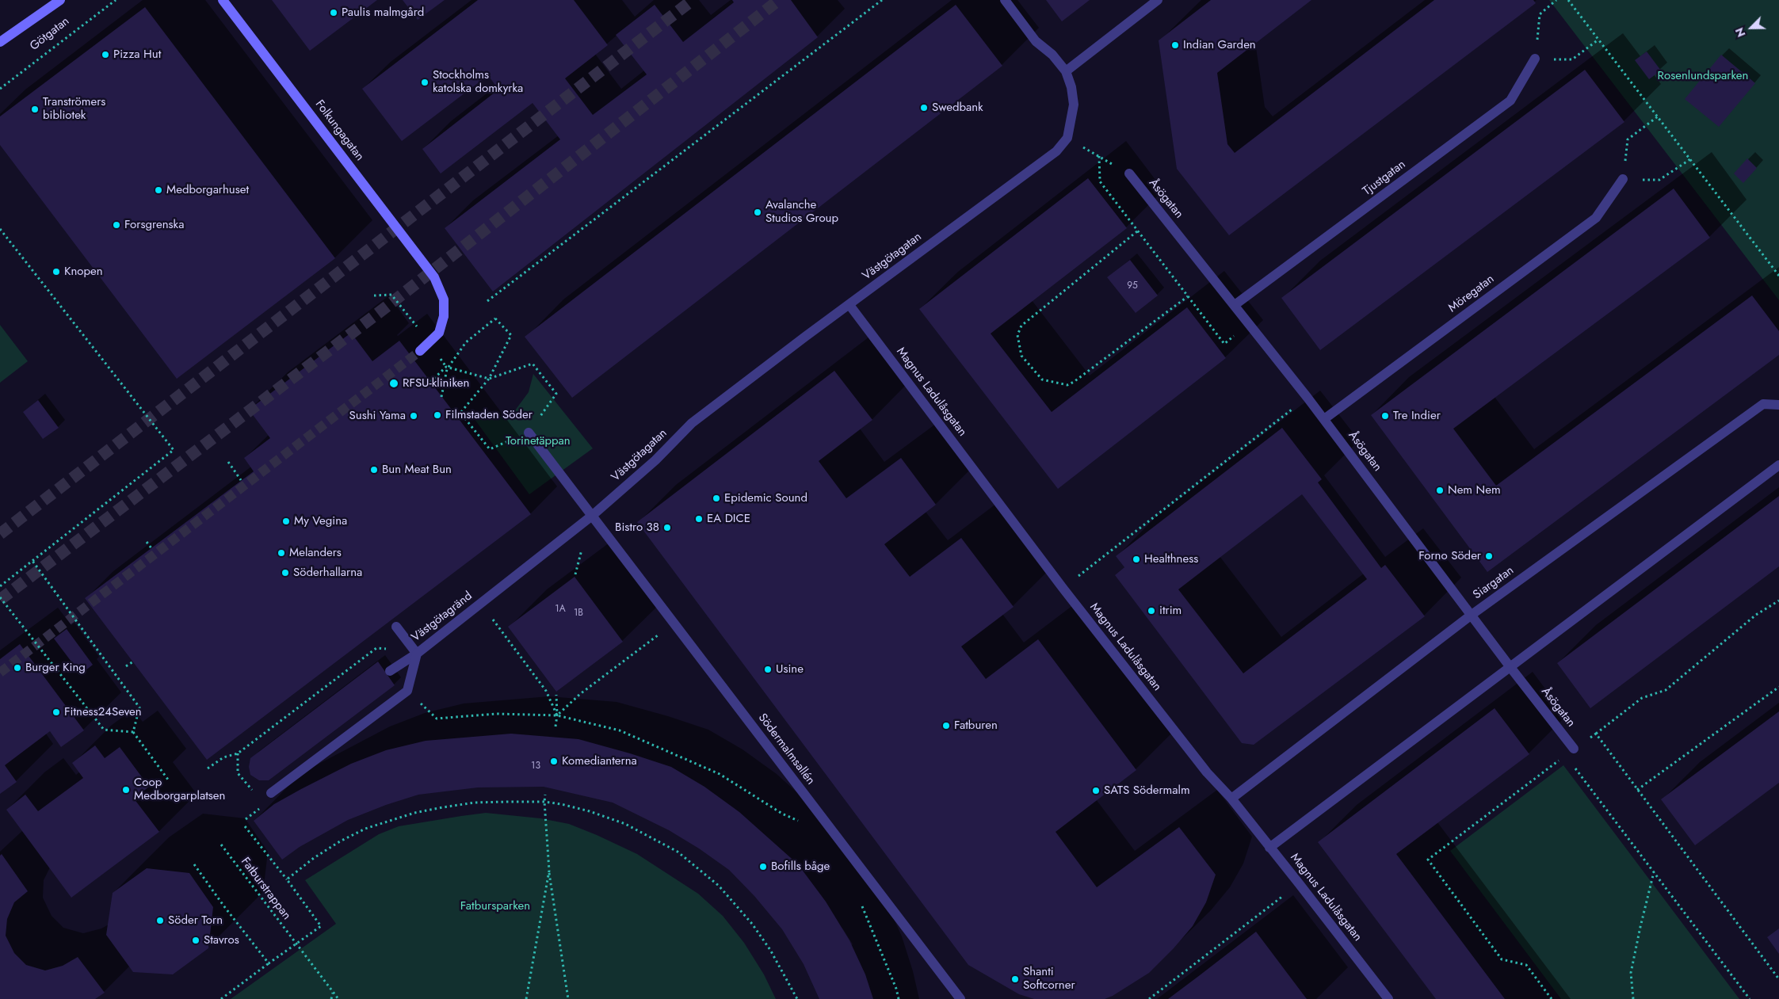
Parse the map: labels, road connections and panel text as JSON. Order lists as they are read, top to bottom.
{
  "streets": {
    "street": [
      "Götgatan",
      "Folkungagatan",
      "Tjustgatan",
      "Åsögatan",
      "Västgötagatan",
      "Möregatan",
      "Magnus Ladulåsgatan",
      "Siargatan",
      "Västgötagränd",
      "Södermalmsallén"
    ],
    "path": ["Fatburstrappan"]
  },
  "crossings": [
    ["Tjustgatan", "Åsögatan"],
    ["Åsögatan", "Möregatan"],
    ["Åsögatan", "Siargatan"],
    ["Västgötagatan", "Magnus Ladulåsgatan"],
    ["Västgötagatan", "Västgötagränd"],
    ["Västgötagatan", "Södermalmsallén"],
    ["Magnus Ladulåsgatan", "Siargatan"],
    ["Västgötagränd", "Södermalmsallén"]
  ],
  "parks": ["Rosenlundsparken", "Torinetäppan", "Fatbursparken"],
  "places": [
    "Paulis malmgård",
    "Indian Garden",
    "Pizza Hut",
    "Stockholms katolska domkyrka",
    "Swedbank",
    "Tranströmers bibliotek",
    "Medborgarhuset",
    "Avalanche Studios Group",
    "Forsgrenska",
    "Knopen",
    "RFSU-kliniken",
    "Filmstaden Söder",
    "Sushi Yama",
    "Tre Indier",
    "Bun Meat Bun",
    "Nem Nem",
    "Epidemic Sound",
    "EA DICE",
    "My Vegina",
    "Bistro 38",
    "Melanders",
    "Forno Söder",
    "Healthness",
    "Söderhallarna",
    "itrim",
    "Burger King",
    "Usine",
    "Fitness24Seven",
    "Fatburen",
    "Komedianterna",
    "Coop Medborgarplatsen",
    "SATS Södermalm",
    "Bofills båge",
    "Söder Torn",
    "Stavros",
    "Shanti Softcorner"
  ],
  "house_numbers": [
    "95",
    "1A",
    "1B",
    "13"
  ],
  "north": "bottom left"
}
